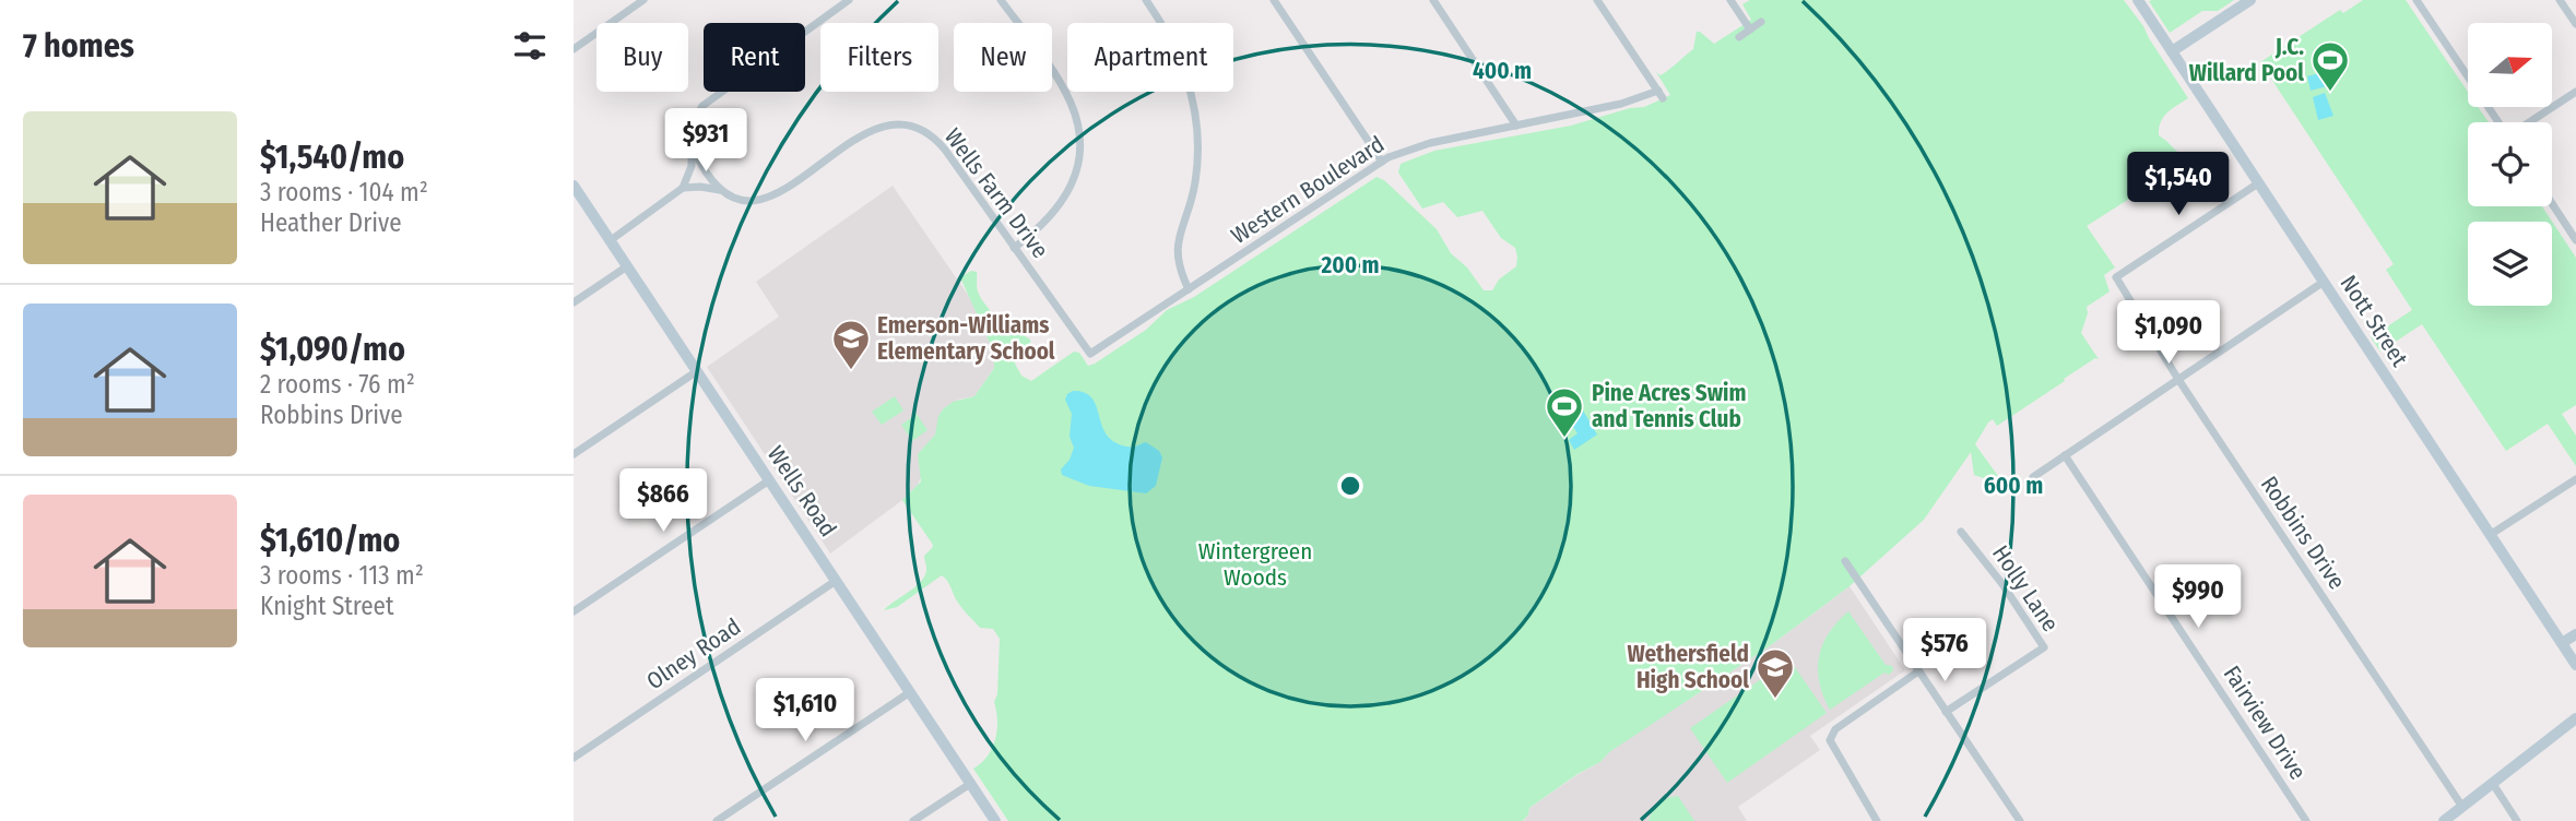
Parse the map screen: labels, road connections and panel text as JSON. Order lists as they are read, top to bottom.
{
  "streets": {
    "street": [
      "Western Boulevard",
      "Wells Farm Drive",
      "Nott Street",
      "Wells Road",
      "Robbins Drive",
      "Holly Lane",
      "Olney Road",
      "Fairview Drive"
    ]
  },
  "crossings": [
    ["Western Boulevard", "Wells Farm Drive"],
    ["Nott Street", "Robbins Drive"],
    ["Wells Road", "Olney Road"]
  ],
  "parks": ["Wintergreen Woods"],
  "places": {
    "sports": ["J.C. Willard Pool", "Pine Acres Swim and Tennis Club"],
    "school or university": ["Emerson-Williams Elementary School", "Wethersfield High School"]
  },
  "north": "right",
  "page": {
    "heading": "7 homes",
    "chip": [
      "Buy",
      "Rent",
      "Filters",
      "New",
      "Apartment"
    ],
    "list": [
      {
        "name": "$1,540/mo",
        "note": "3 rooms · 104 m² · Heather Drive"
      },
      {
        "name": "$1,090/mo",
        "note": "2 rooms · 76 m² · Robbins Drive"
      },
      {
        "name": "$1,610/mo",
        "note": "3 rooms · 113 m² · Knight Street"
      }
    ],
    "price": [
      "$931",
      "$1,540",
      "$1,090",
      "$866",
      "$990",
      "$576",
      "$1,610"
    ]
  },
  "rings": ["400 m", "200 m", "600 m"]
}
